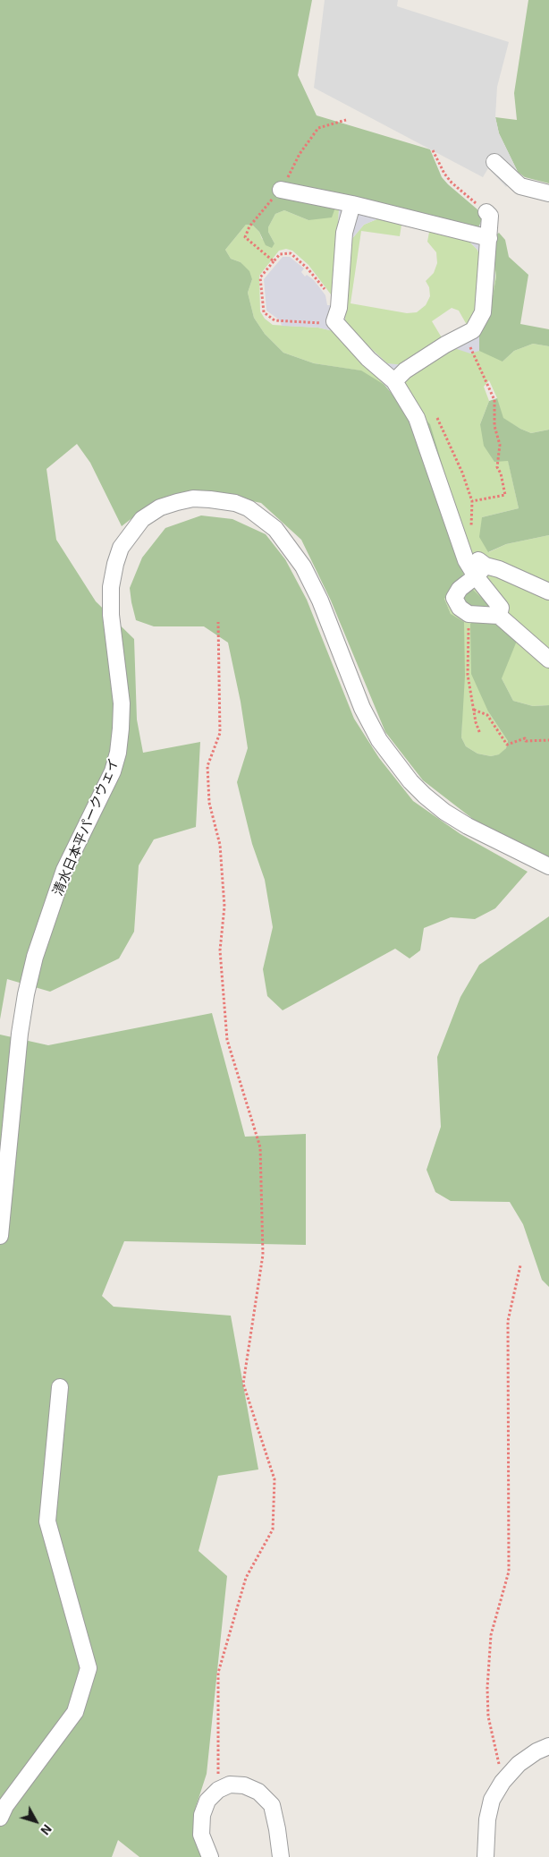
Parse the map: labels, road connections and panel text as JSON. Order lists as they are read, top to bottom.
{
  "streets": {
    "street": ["清水日本平パークウェイ"]
  },
  "north": "bottom right"
}
